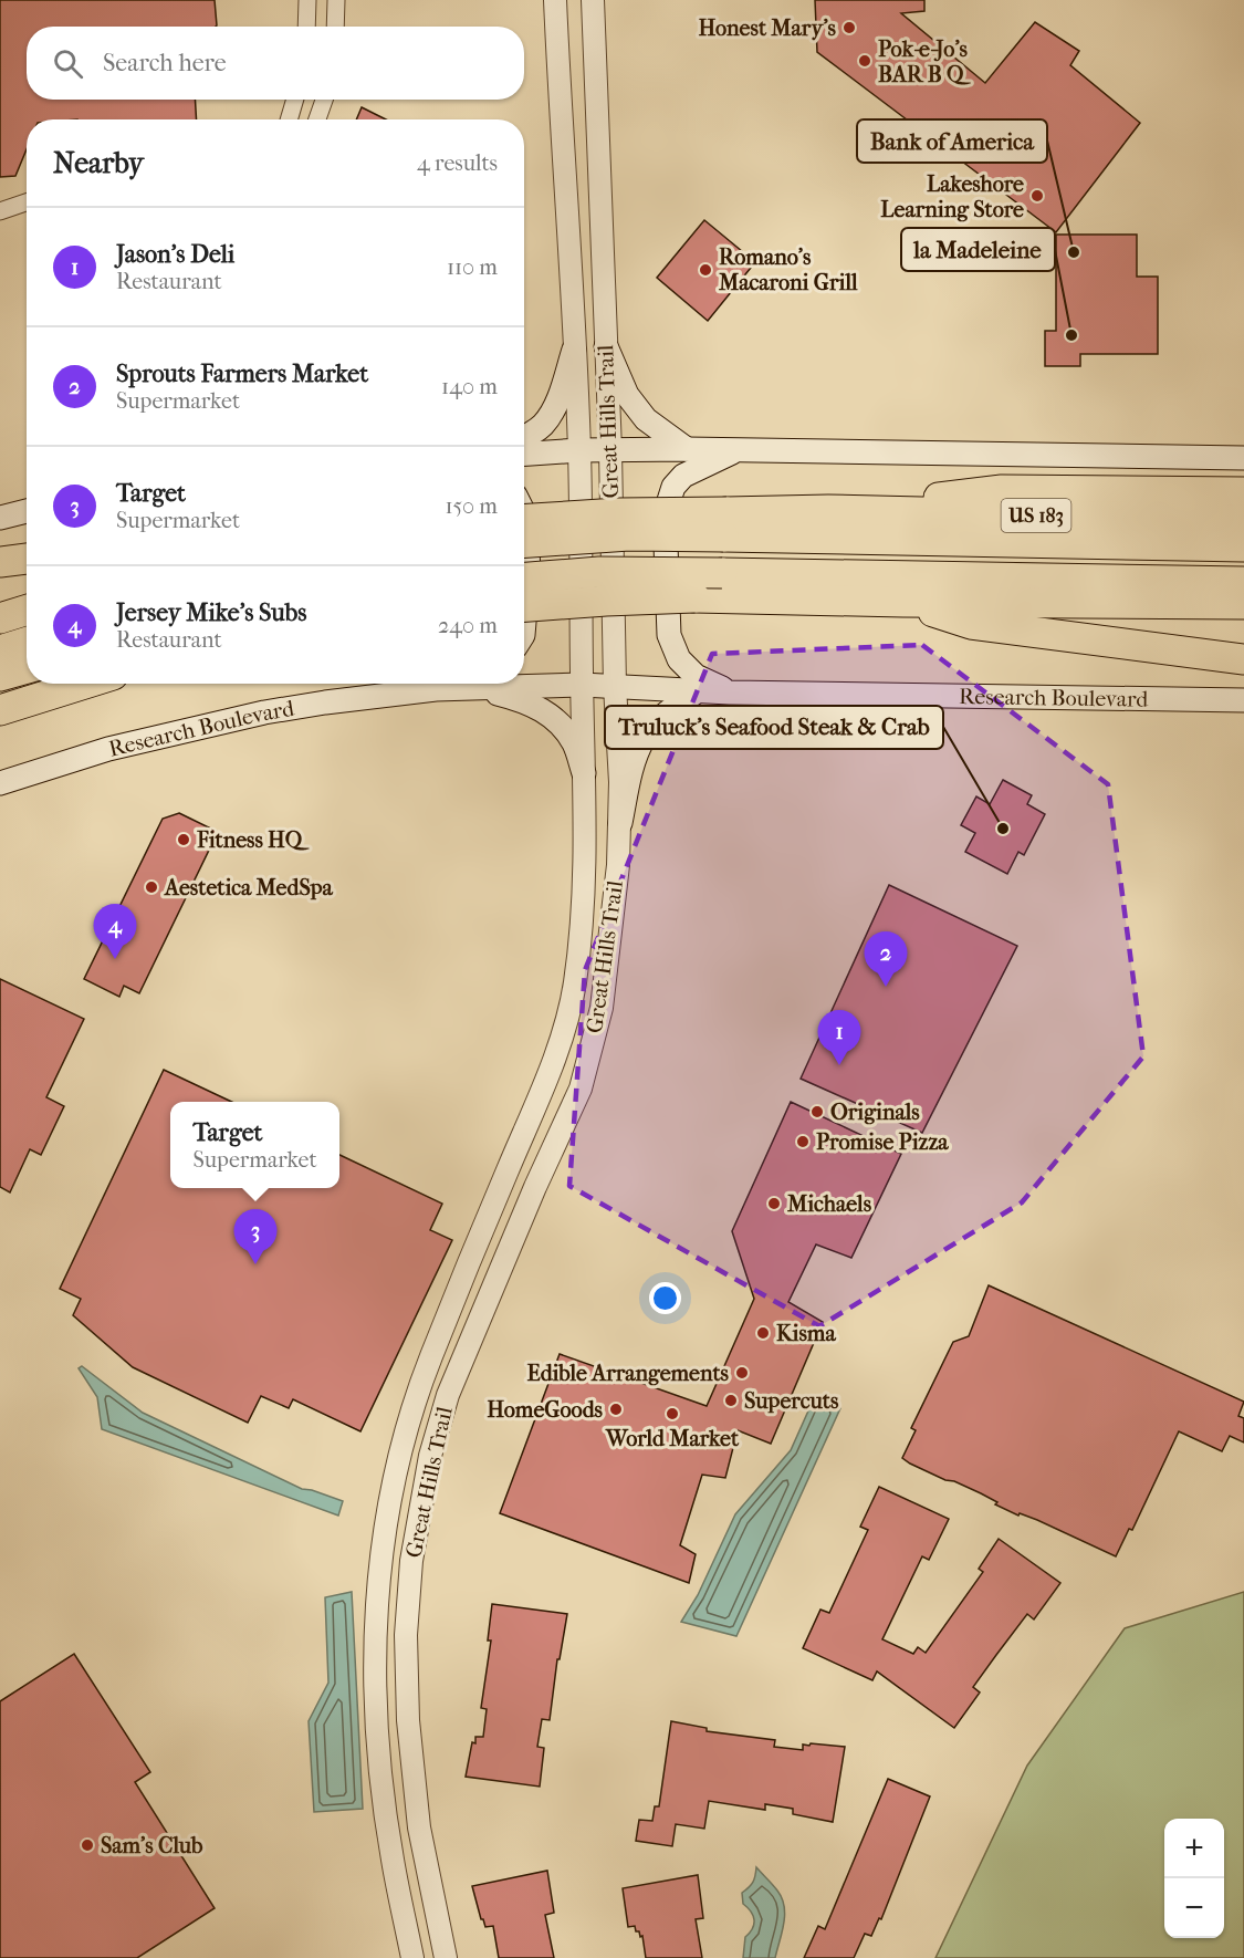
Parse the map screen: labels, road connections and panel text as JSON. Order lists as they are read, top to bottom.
{
  "streets": {
    "highway": ["US 183"],
    "main road": ["Research Boulevard"],
    "street": ["Great Hills Trail"]
  },
  "crossings": [
    ["Great Hills Trail", "Research Boulevard"]
  ],
  "places": [
    "Honest Mary's",
    "Pok-e-Jo's BAR B Q",
    "Lakeshore Learning Store",
    "Bank of America",
    "Romano's Macaroni Grill",
    "la Madeleine",
    "Truluck's Seafood Steak & Crab",
    "Fitness HQ",
    "Aestetica MedSpa",
    "Originals",
    "Promise Pizza",
    "Michaels",
    "Kisma",
    "Edible Arrangements",
    "Supercuts",
    "HomeGoods",
    "World Market",
    "Sam's Club"
  ],
  "page": {
    "search": "Search here",
    "heading": ["Nearby", "4 results"],
    "list": [
      {
        "mark": "1",
        "name": "Jason's Deli",
        "note": "Restaurant",
        "value": "110 m"
      },
      {
        "mark": "2",
        "name": "Sprouts Farmers Market",
        "note": "Supermarket",
        "value": "140 m"
      },
      {
        "mark": "3",
        "name": "Target",
        "note": "Supermarket",
        "value": "150 m"
      },
      {
        "mark": "4",
        "name": "Jersey Mike's Subs",
        "note": "Restaurant",
        "value": "240 m"
      }
    ],
    "pins": [
      "4",
      "2",
      "1",
      "3"
    ],
    "popup": ["Target", "Supermarket"],
    "map_buttons": ["+", "−"]
  }
}
